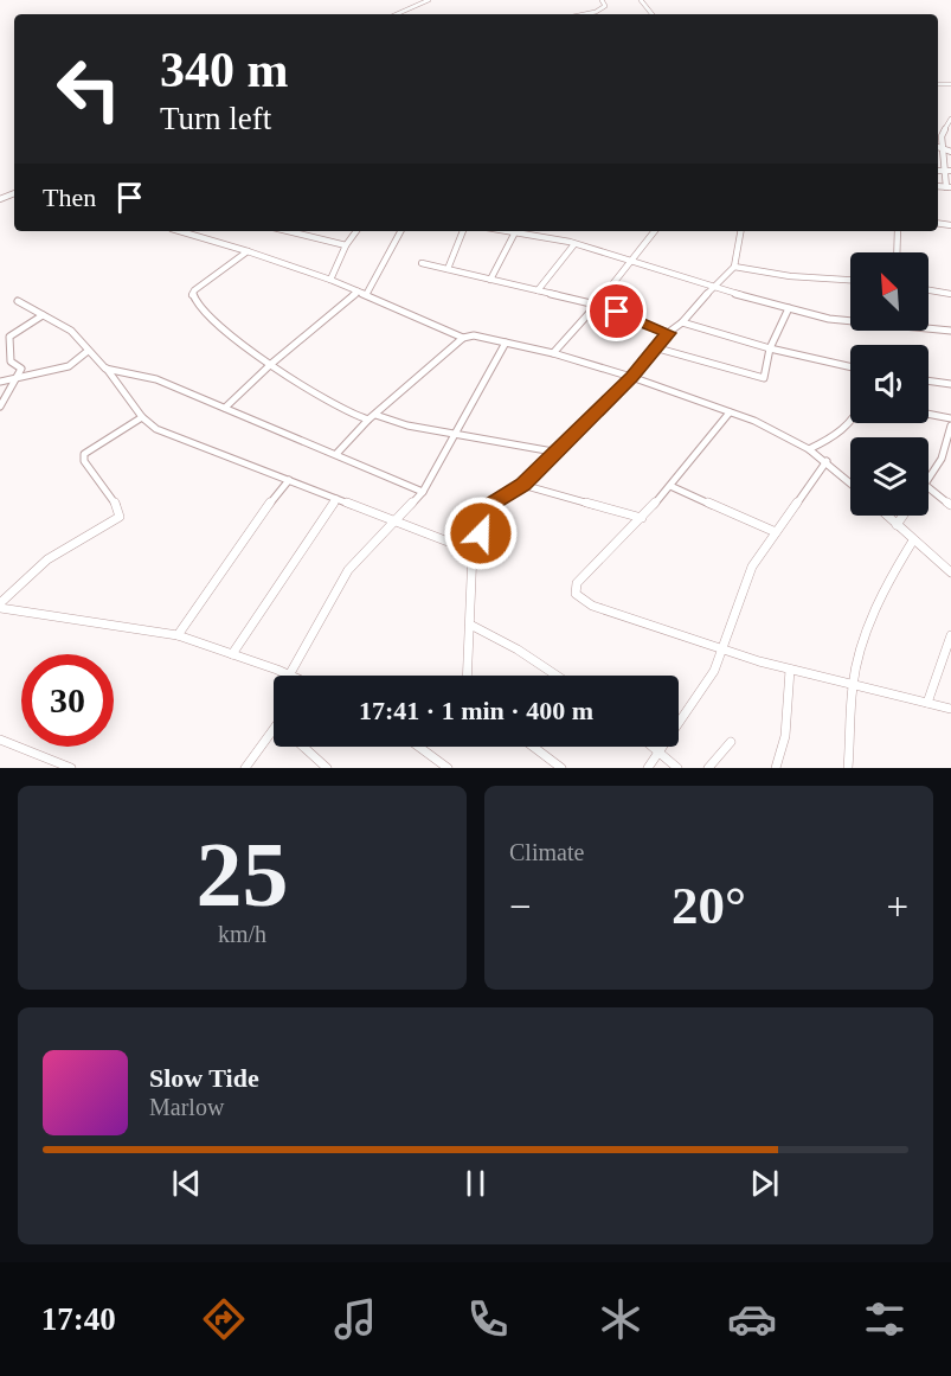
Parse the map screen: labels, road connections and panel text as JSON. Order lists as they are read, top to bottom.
{
  "north": "top left",
  "page": {
    "turn": ["340 m", "Turn left"],
    "then": "Then",
    "limit": "30",
    "trip": "17:41 · 1 min · 400 m",
    "tile": [
      ["25", "km/h"],
      "Climate"
    ],
    "heat": ["−", "20°", "+"],
    "song": ["Slow Tide", "Marlow"],
    "tabs": "17:40"
  }
}
